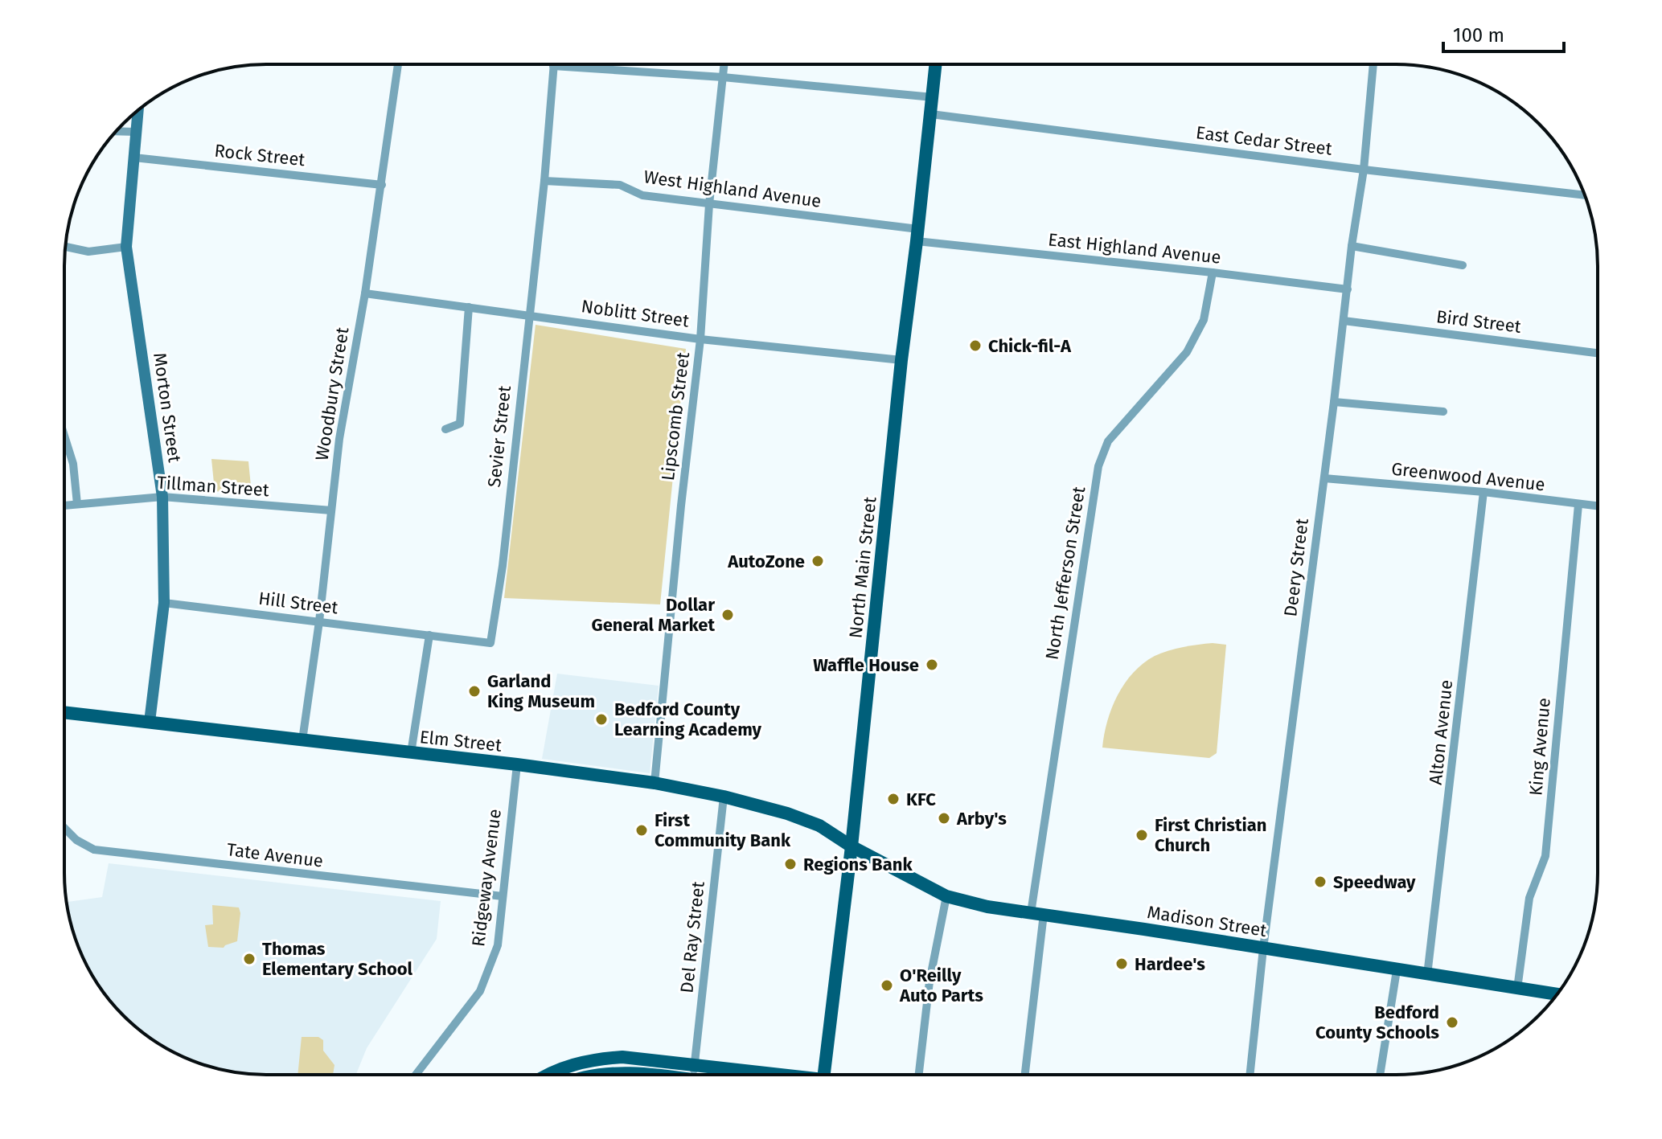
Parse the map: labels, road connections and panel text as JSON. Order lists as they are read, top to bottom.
{
  "streets": {
    "main road": ["North Main Street", "Elm Street", "Madison Street"],
    "street": [
      "East Cedar Street",
      "Rock Street",
      "West Highland Avenue",
      "East Highland Avenue",
      "Noblitt Street",
      "Bird Street",
      "Woodbury Street",
      "Morton Street",
      "Lipscomb Street",
      "Sevier Street",
      "Greenwood Avenue",
      "Tillman Street",
      "Deery Street",
      "North Jefferson Street",
      "Hill Street",
      "Alton Avenue",
      "King Avenue",
      "Tate Avenue",
      "Ridgeway Avenue",
      "Del Ray Street"
    ]
  },
  "crossings": [
    ["East Cedar Street", "North Main Street"],
    ["East Cedar Street", "Deery Street"],
    ["Rock Street", "Woodbury Street"],
    ["Rock Street", "Morton Street"],
    ["West Highland Avenue", "East Highland Avenue"],
    ["West Highland Avenue", "Lipscomb Street"],
    ["West Highland Avenue", "Sevier Street"],
    ["West Highland Avenue", "North Main Street"],
    ["East Highland Avenue", "North Main Street"],
    ["East Highland Avenue", "Deery Street"],
    ["East Highland Avenue", "North Jefferson Street"],
    ["Noblitt Street", "Woodbury Street"],
    ["Noblitt Street", "Lipscomb Street"],
    ["Noblitt Street", "Sevier Street"],
    ["Noblitt Street", "North Main Street"],
    ["Bird Street", "Deery Street"],
    ["Woodbury Street", "Tillman Street"],
    ["Woodbury Street", "Hill Street"],
    ["Woodbury Street", "Elm Street"],
    ["Morton Street", "Tillman Street"],
    ["Morton Street", "Hill Street"],
    ["Morton Street", "Elm Street"],
    ["Lipscomb Street", "Elm Street"],
    ["Sevier Street", "Hill Street"],
    ["Greenwood Avenue", "Deery Street"],
    ["Greenwood Avenue", "Alton Avenue"],
    ["Greenwood Avenue", "King Avenue"],
    ["North Main Street", "Elm Street"],
    ["North Main Street", "Madison Street"],
    ["Deery Street", "Madison Street"],
    ["North Jefferson Street", "Madison Street"],
    ["Alton Avenue", "Madison Street"],
    ["Elm Street", "Ridgeway Avenue"],
    ["Elm Street", "Madison Street"],
    ["Elm Street", "Del Ray Street"],
    ["King Avenue", "Madison Street"],
    ["Tate Avenue", "Ridgeway Avenue"]
  ],
  "places": [
    "Chick-fil-A",
    "AutoZone",
    "Dollar General Market",
    "Waffle House",
    "Garland King Museum",
    "Bedford County Learning Academy",
    "KFC",
    "Arby's",
    "First Community Bank",
    "First Christian Church",
    "Regions Bank",
    "Speedway",
    "Thomas Elementary School",
    "Hardee's",
    "O'Reilly Auto Parts",
    "Bedford County Schools"
  ],
  "scale_bar": "100 m"
}
